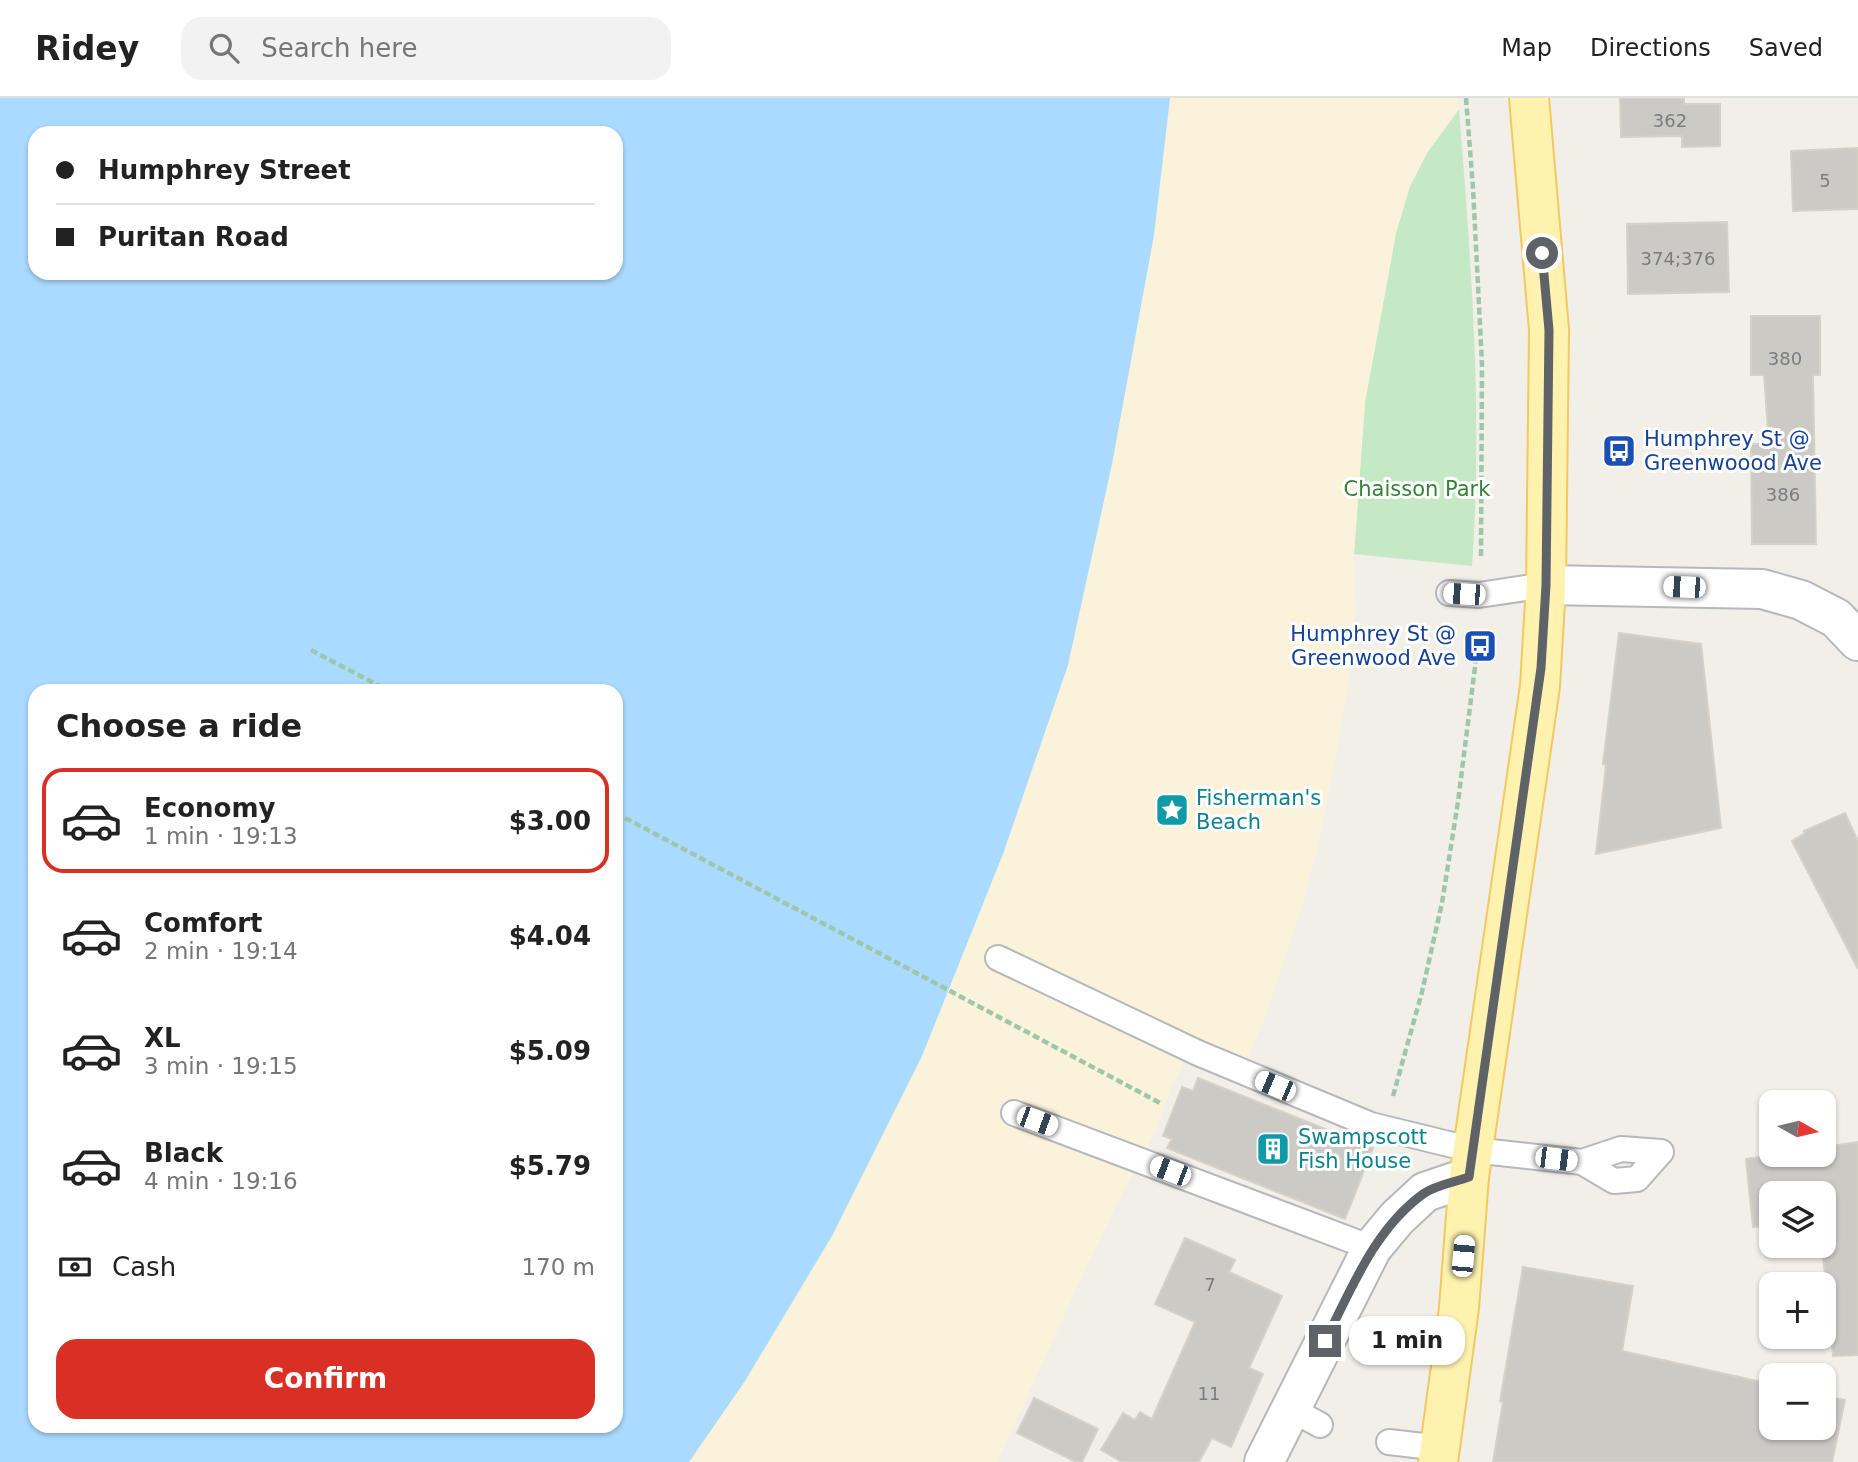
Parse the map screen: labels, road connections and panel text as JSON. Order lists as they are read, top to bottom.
{
  "parks": ["Chaisson Park"],
  "places": {
    "bus stop": ["Humphrey St @ Greenwoood Ave", "Humphrey St @ Greenwood Ave"],
    "place": ["Fisherman's Beach"],
    "building": ["Swampscott Fish House"]
  },
  "house_numbers": [
    "362",
    "5",
    "374;376",
    "380",
    "386",
    "7",
    "11"
  ],
  "north": "right",
  "page": {
    "header": "Ridey",
    "search": "Search here",
    "nav": ["Map", "Directions", "Saved"],
    "banner": ["Humphrey Street", "Puritan Road"],
    "heading": "Choose a ride",
    "list": [
      {
        "name": "Economy",
        "note": "1 min · 19:13",
        "value": "$3.00"
      },
      {
        "name": "Comfort",
        "note": "2 min · 19:14",
        "value": "$4.04"
      },
      {
        "name": "XL",
        "note": "3 min · 19:15",
        "value": "$5.09"
      },
      {
        "name": "Black",
        "note": "4 min · 19:16",
        "value": "$5.79"
      }
    ],
    "map_buttons": ["+", "−"],
    "pay": ["Cash", "170 m"],
    "bubble": "1 min",
    "buttons": "Confirm"
  }
}
